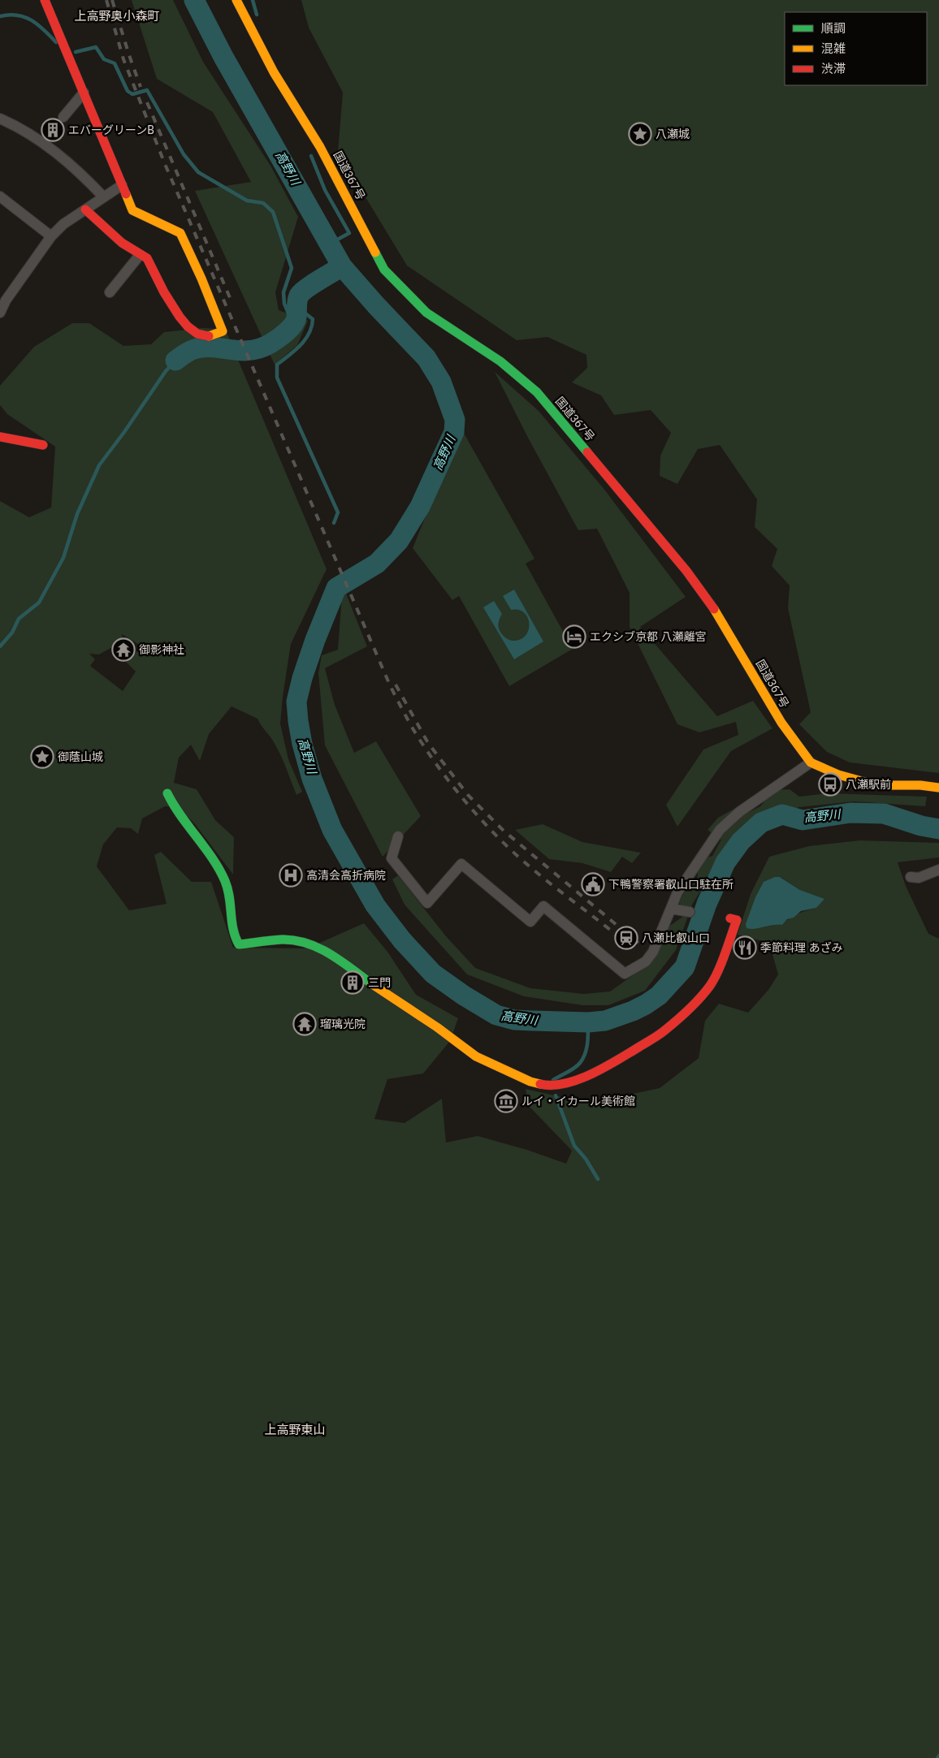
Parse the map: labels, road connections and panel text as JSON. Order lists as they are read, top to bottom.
{
  "streets": {
    "main road": ["国道367号"]
  },
  "districts": ["上高野奥小森町", "上高野東山"],
  "water": ["高野川"],
  "places": {
    "building": ["エバーグリーンB", "三門"],
    "place": ["八瀬城", "御蔭山城"],
    "hotel": ["エクシブ京都 八瀬離宮"],
    "temple": ["御影神社", "瑠璃光院"],
    "bus stop": ["八瀬駅前"],
    "hospital": ["高清会高折病院"],
    "public building": ["下鴨警察署叡山口駐在所"],
    "station": ["八瀬比叡山口"],
    "restaurant": ["季節料理 あざみ"],
    "museum": ["ルイ・イカール美術館"]
  },
  "legend": ["順調", "混雑", "渋滞"]
}
